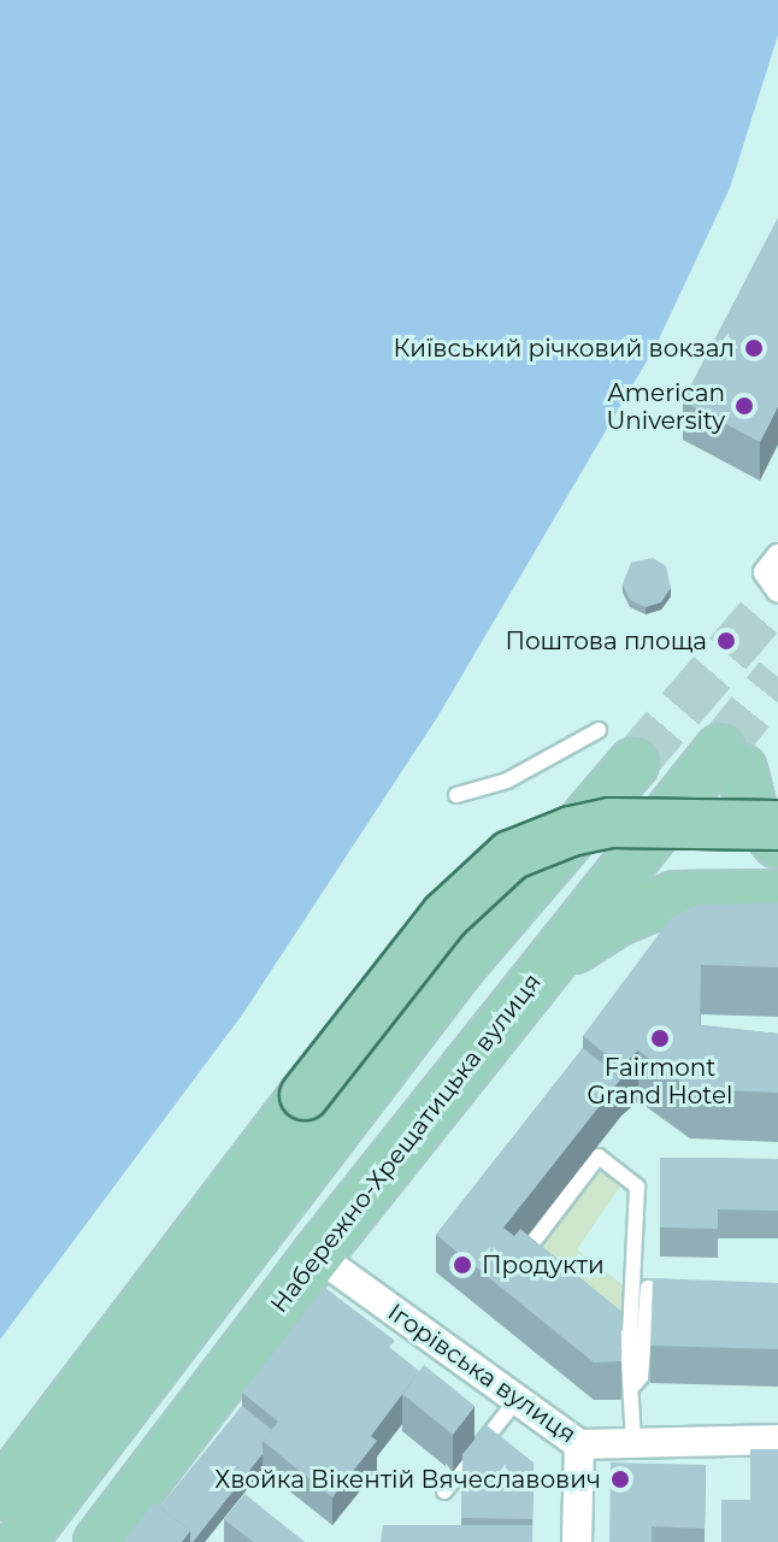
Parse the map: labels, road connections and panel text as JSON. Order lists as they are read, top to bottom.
{
  "streets": {
    "main road": ["Набережно-Хрещатицька вулиця"],
    "street": ["Ігорівська вулиця"]
  },
  "crossings": [
    ["Набережно-Хрещатицька вулиця", "Ігорівська вулиця"]
  ],
  "places": [
    "Київський річковий вокзал",
    "American University",
    "Поштова площа",
    "Fairmont Grand Hotel",
    "Продукти",
    "Хвойка Вікентій Вячеславович"
  ]
}
